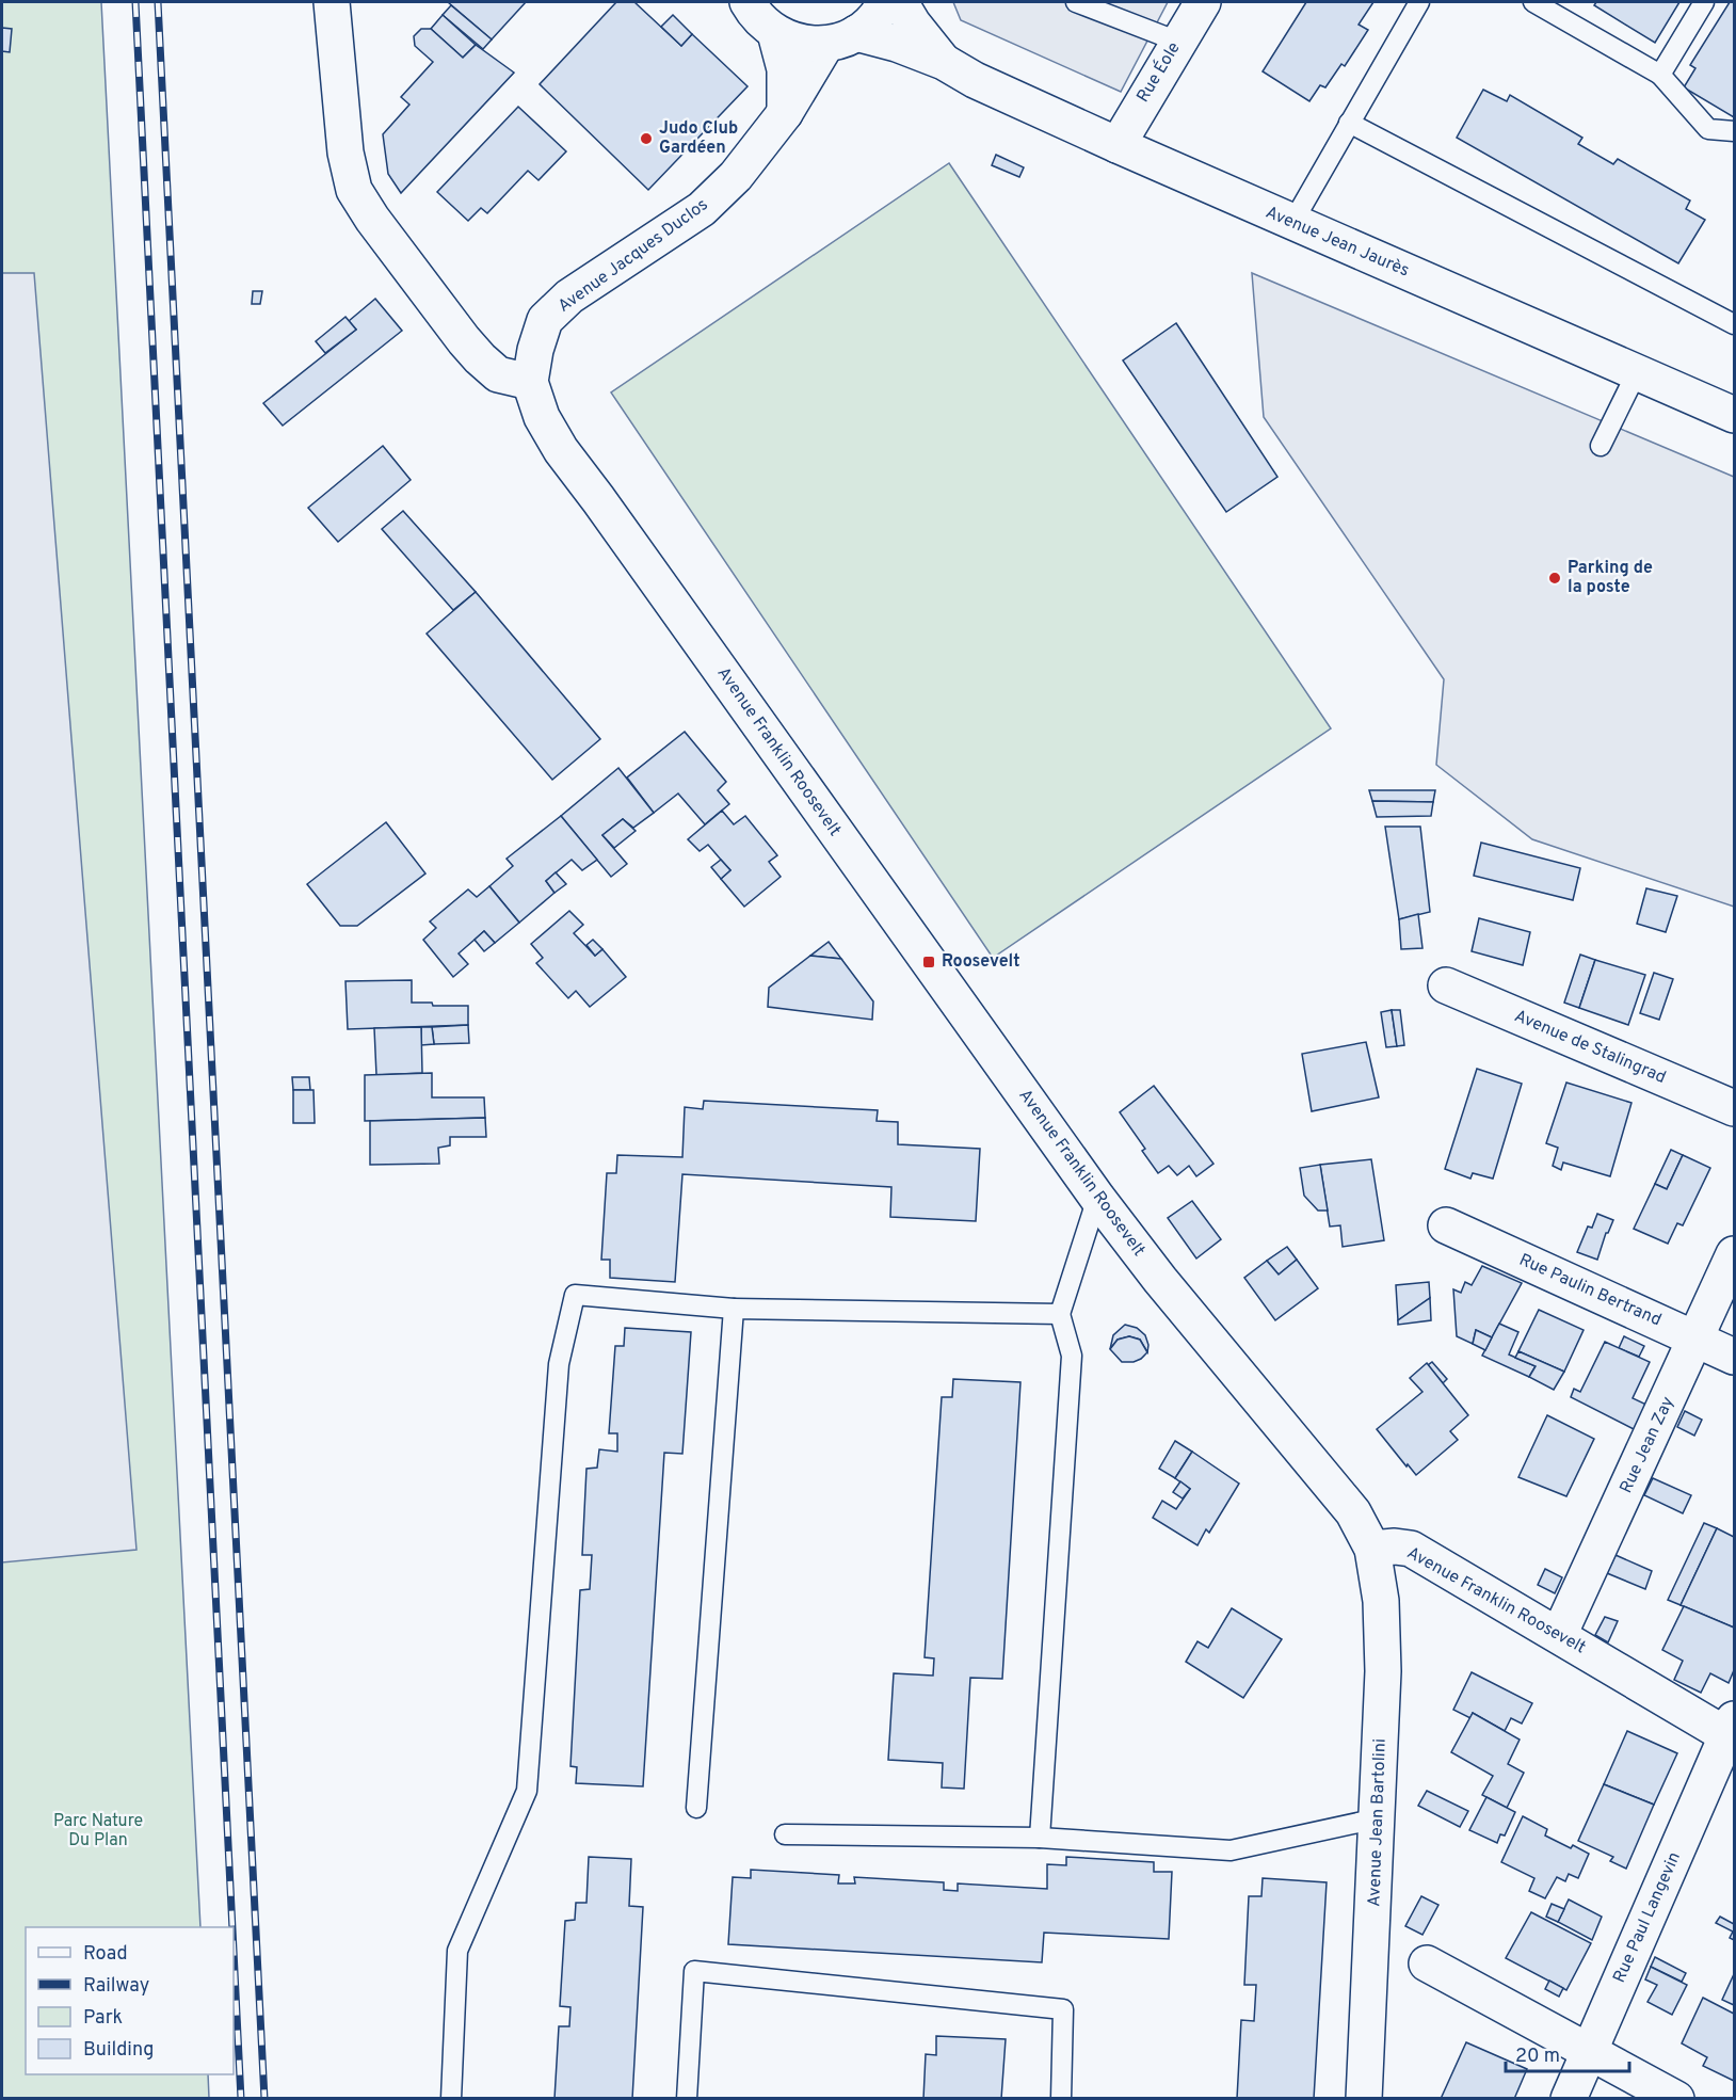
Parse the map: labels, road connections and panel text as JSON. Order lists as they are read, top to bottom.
{
  "streets": {
    "street": [
      "Rue Éole",
      "Avenue Jean Jaurès",
      "Avenue Jacques Duclos",
      "Avenue Franklin Roosevelt",
      "Avenue de Stalingrad",
      "Rue Paulin Bertrand",
      "Rue Jean Zay",
      "Avenue Jean Bartolini",
      "Rue Paul Langevin"
    ]
  },
  "crossings": [
    ["Rue Éole", "Avenue Jean Jaurès"],
    ["Avenue Jean Jaurès", "Avenue Jacques Duclos"],
    ["Avenue Jacques Duclos", "Avenue Franklin Roosevelt"],
    ["Avenue Franklin Roosevelt", "Rue Jean Zay"],
    ["Avenue Franklin Roosevelt", "Avenue Jean Bartolini"],
    ["Avenue Franklin Roosevelt", "Rue Paul Langevin"],
    ["Rue Paulin Bertrand", "Rue Jean Zay"]
  ],
  "parks": ["Parc Nature Du Plan"],
  "places": {
    "other": ["Judo Club Gardéen", "Parking de la poste"],
    "transit": ["Roosevelt"]
  },
  "legend": [
    "Road",
    "Railway",
    "Park",
    "Building"
  ],
  "scale_bar": "20 m"
}
